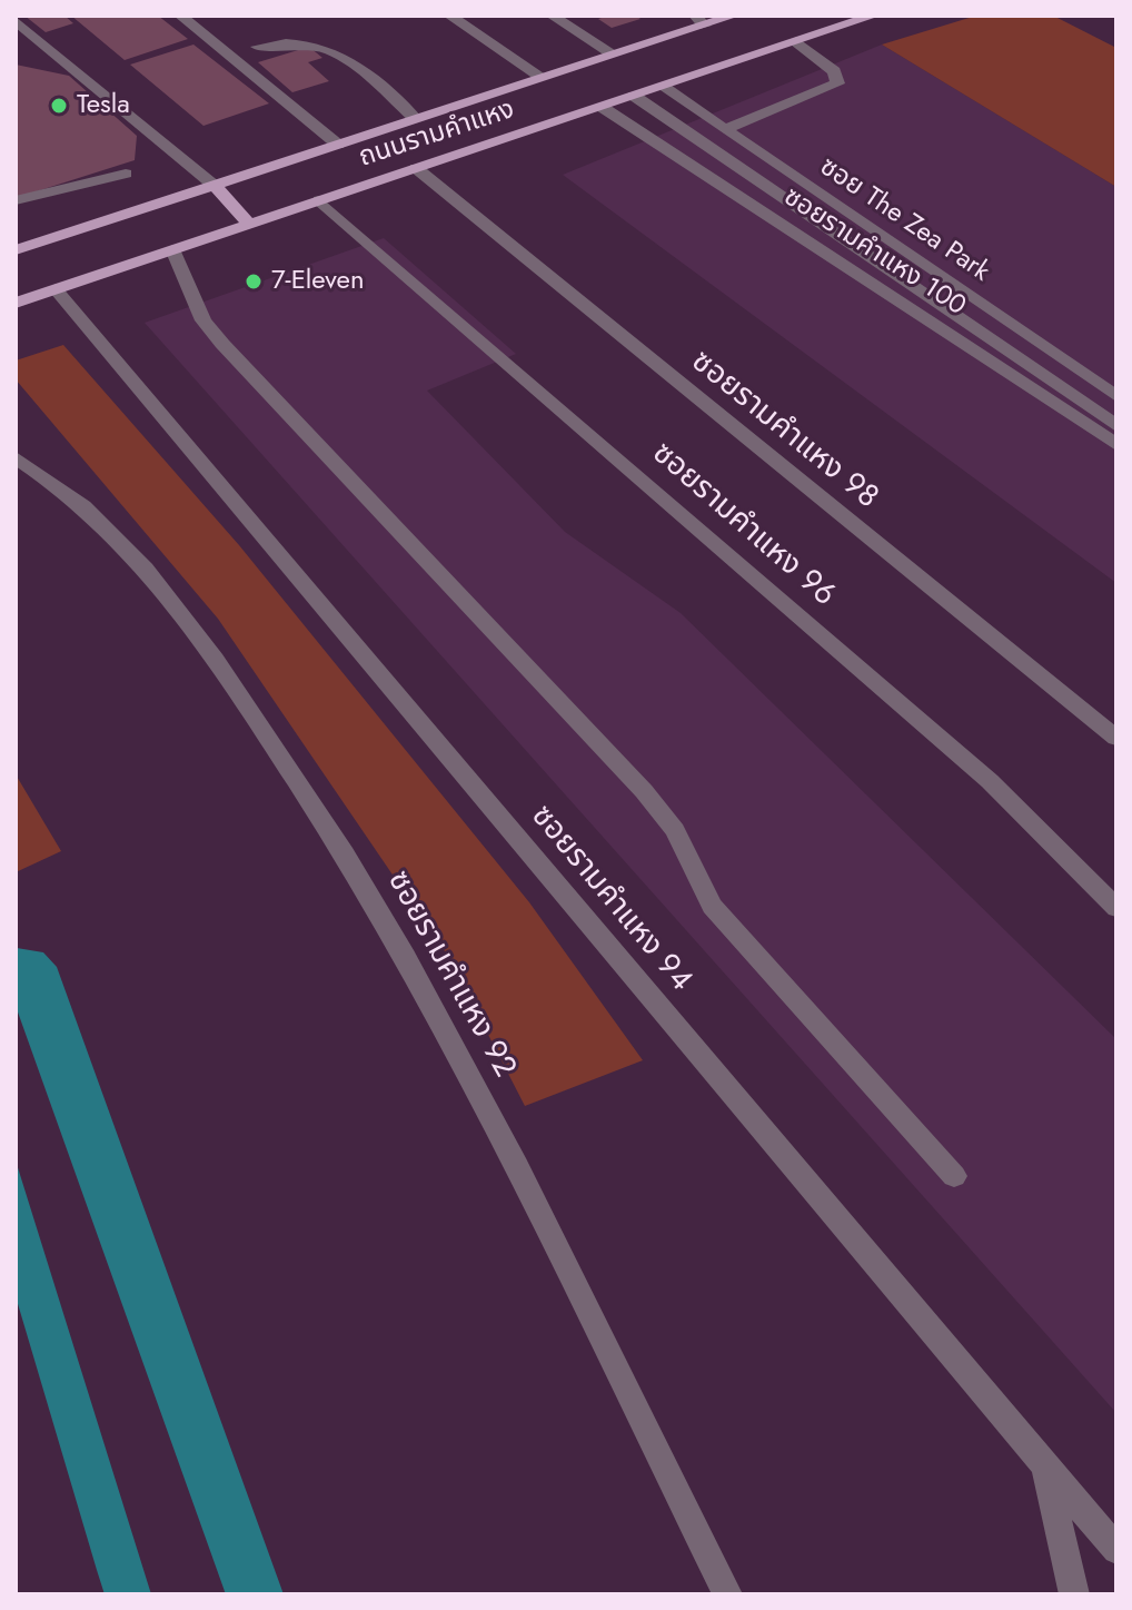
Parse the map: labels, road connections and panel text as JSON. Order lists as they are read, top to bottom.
{
  "streets": {
    "main road": ["ถนนรามคำแหง"],
    "street": [
      "ซอย The Zea Park",
      "ซอยรามคำแหง 100",
      "ซอยรามคําแหง 98",
      "ซอยรามคําแหง 96",
      "ซอยรามคําแหง 94",
      "ซอยรามคําแหง 92"
    ]
  },
  "crossings": [
    ["ถนนรามคำแหง", "ซอย The Zea Park"],
    ["ถนนรามคำแหง", "ซอยรามคำแหง 100"],
    ["ถนนรามคำแหง", "ซอยรามคําแหง 98"],
    ["ถนนรามคำแหง", "ซอยรามคําแหง 96"],
    ["ถนนรามคำแหง", "ซอยรามคําแหง 94"]
  ],
  "places": ["Tesla", "7-Eleven"]
}
